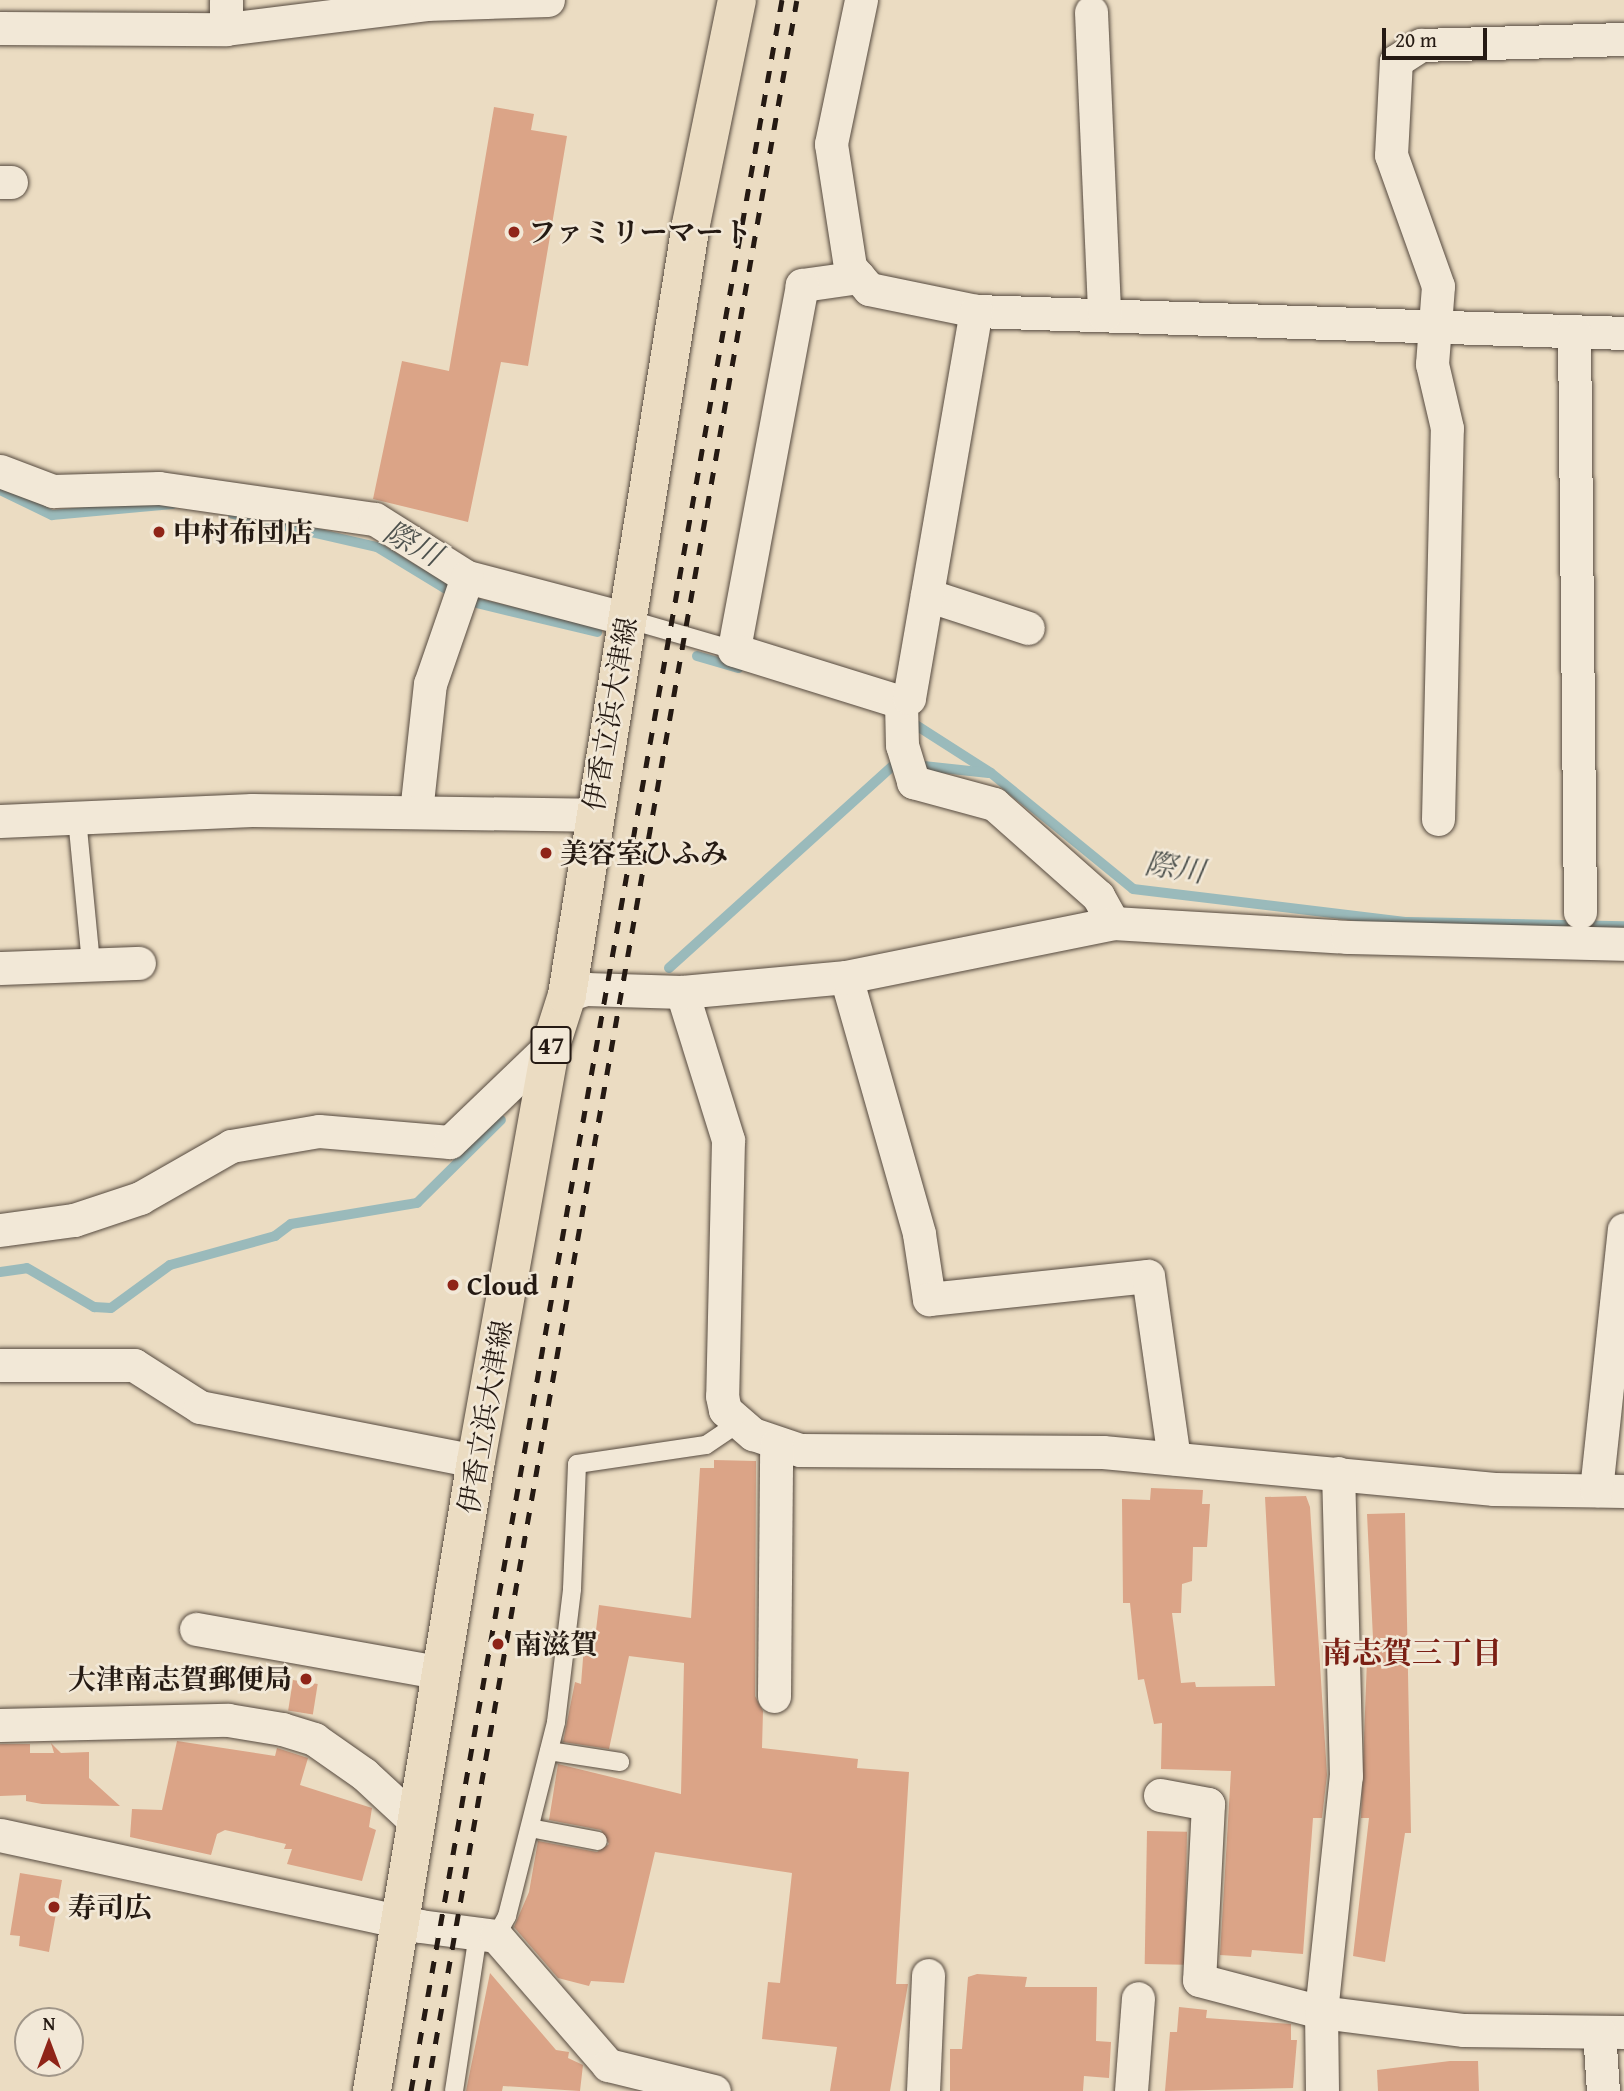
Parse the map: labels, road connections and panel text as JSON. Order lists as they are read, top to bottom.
{
  "streets": {
    "main road": ["伊香立浜大津線", "47"]
  },
  "districts": ["南志賀三丁目"],
  "water": ["際川"],
  "places": [
    "ファミリーマート",
    "中村布団店",
    "美容室ひふみ",
    "Cloud",
    "南滋賀",
    "大津南志賀郵便局",
    "寿司広"
  ],
  "scale_bar": "20 m",
  "north": "top"
}
